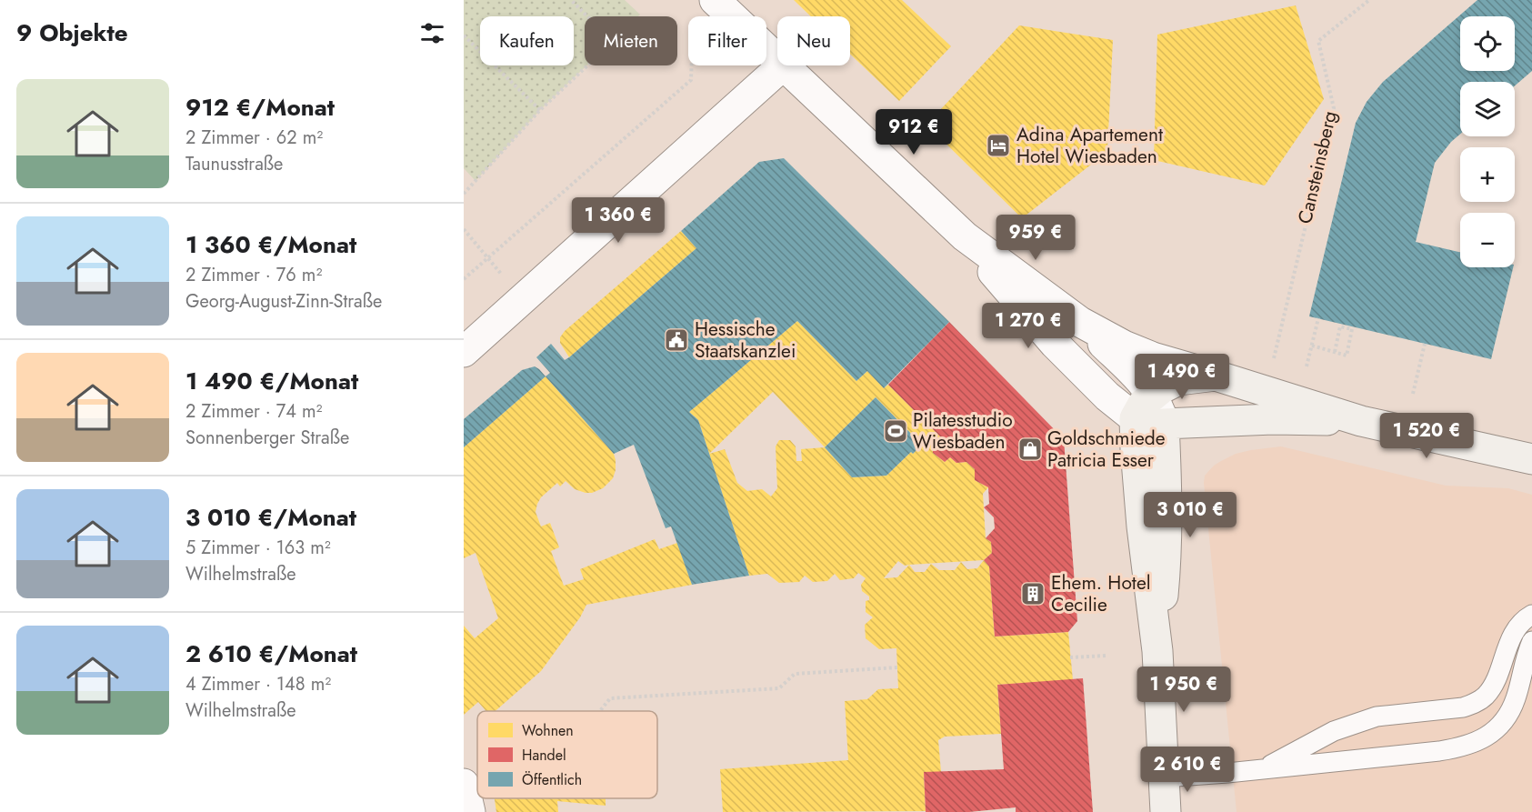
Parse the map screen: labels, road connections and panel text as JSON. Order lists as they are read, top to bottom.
{
  "streets": {
    "path": ["Cansteinsberg"]
  },
  "places": {
    "hotel": ["Adina Apartement Hotel Wiesbaden"],
    "public building": ["Hessische Staatskanzlei"],
    "sports": ["Pilatesstudio Wiesbaden"],
    "shop": ["Goldschmiede Patricia Esser"],
    "building": ["Ehem. Hotel Cecilie"]
  },
  "legend": ["Wohnen", "Handel", "Öffentlich"],
  "page": {
    "heading": "9 Objekte",
    "map_buttons": ["+", "−"],
    "chip": [
      "Kaufen",
      "Mieten",
      "Filter",
      "Neu"
    ],
    "list": [
      {
        "name": "912 €/Monat",
        "note": "2 Zimmer · 62 m² · Taunusstraße"
      },
      {
        "name": "1 360 €/Monat",
        "note": "2 Zimmer · 76 m² · Georg-August-Zinn-Straße"
      },
      {
        "name": "1 490 €/Monat",
        "note": "2 Zimmer · 74 m² · Sonnenberger Straße"
      },
      {
        "name": "3 010 €/Monat",
        "note": "5 Zimmer · 163 m² · Wilhelmstraße"
      },
      {
        "name": "2 610 €/Monat",
        "note": "4 Zimmer · 148 m² · Wilhelmstraße"
      }
    ],
    "price": [
      "912 €",
      "1 360 €",
      "959 €",
      "1 270 €",
      "1 490 €",
      "1 520 €",
      "3 010 €",
      "1 950 €",
      "2 610 €"
    ]
  }
}
